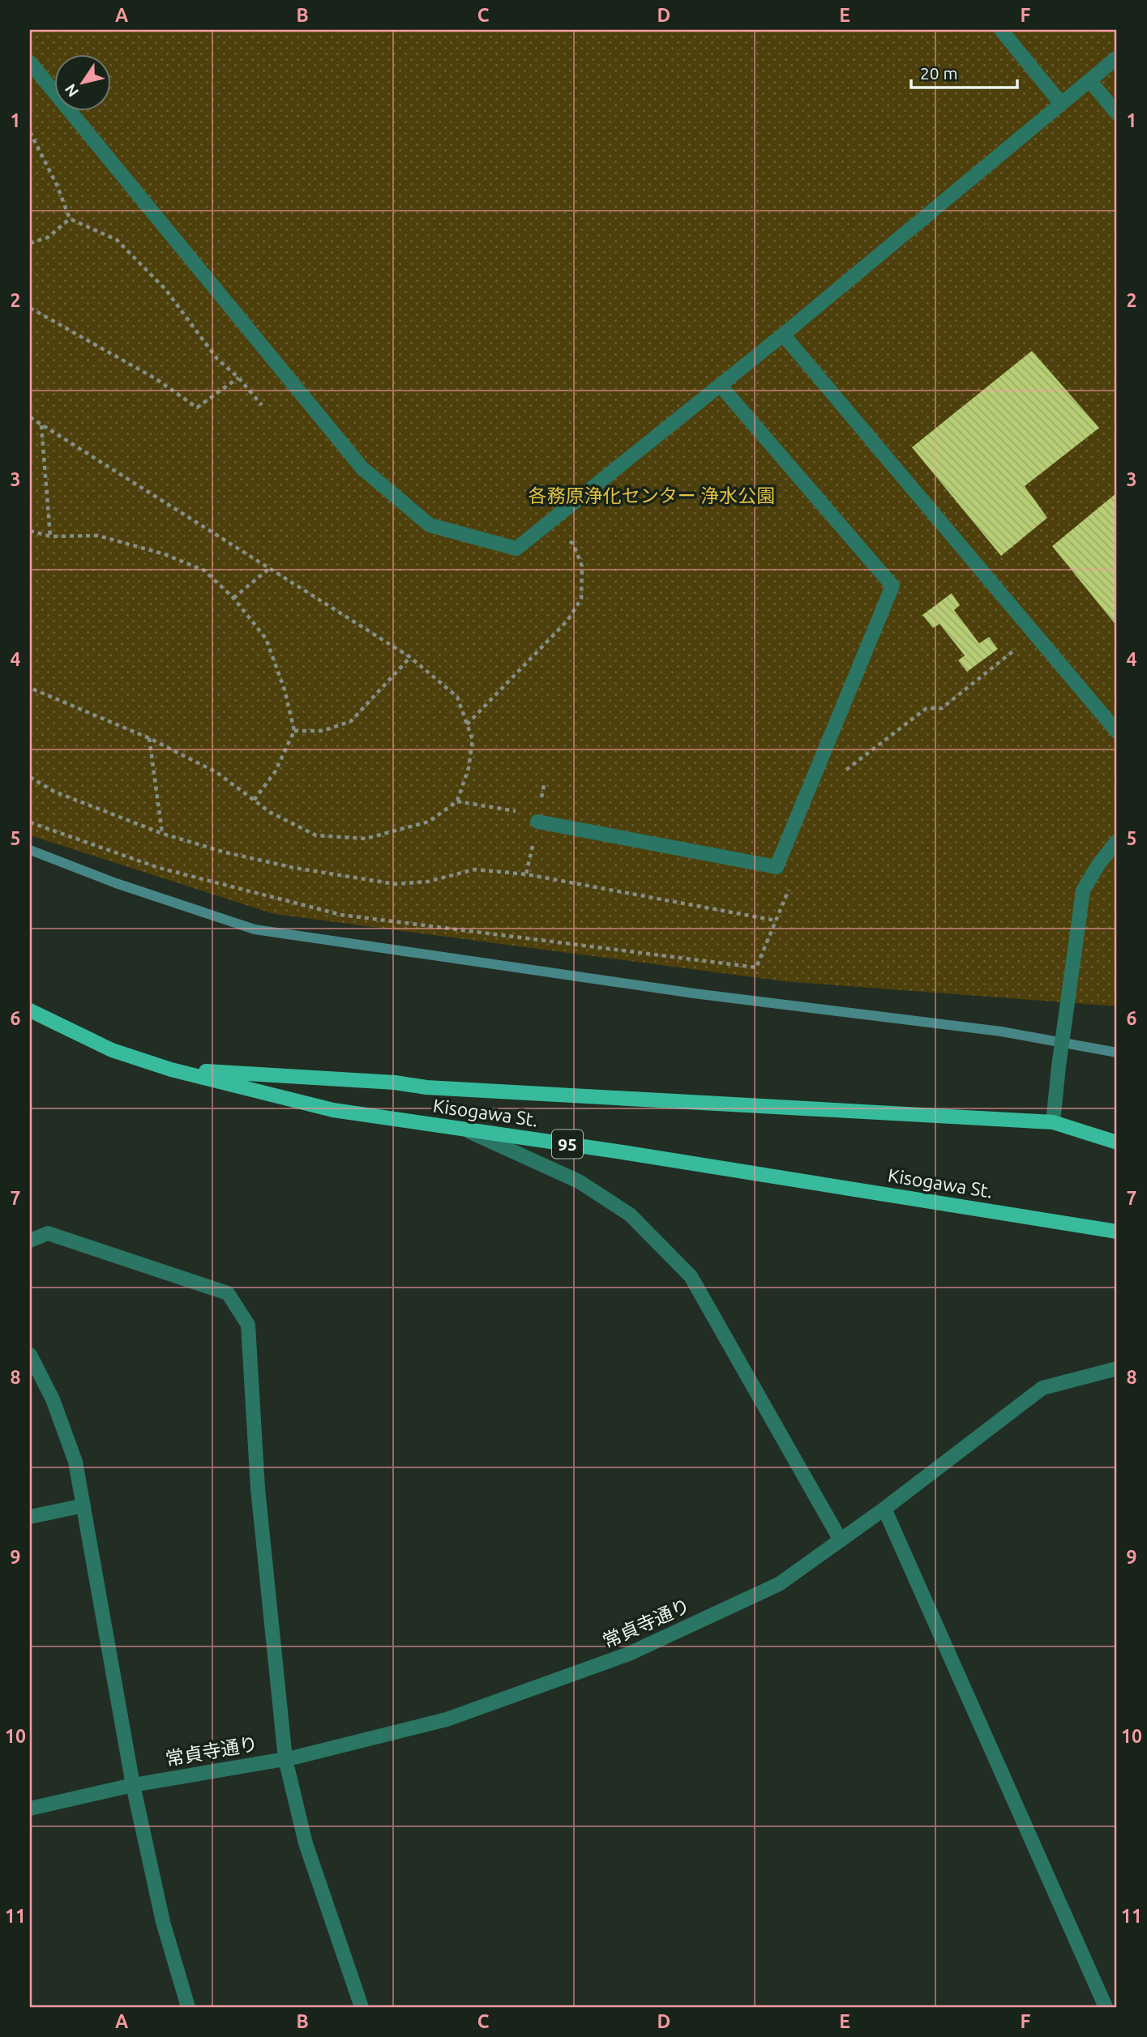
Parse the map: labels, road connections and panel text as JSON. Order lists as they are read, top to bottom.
{
  "streets": {
    "main road": ["Kisogawa St.", "95"],
    "street": ["常貞寺通り"]
  },
  "parks": ["各務原浄化センター 浄水公園"],
  "scale_bar": "20 m",
  "north": "bottom left",
  "grid": {
    "columns": [
      "A",
      "B",
      "C",
      "D",
      "E",
      "F"
    ],
    "rows": [
      "1",
      "2",
      "3",
      "4",
      "5",
      "6",
      "7",
      "8",
      "9",
      "10",
      "11"
    ]
  }
}
